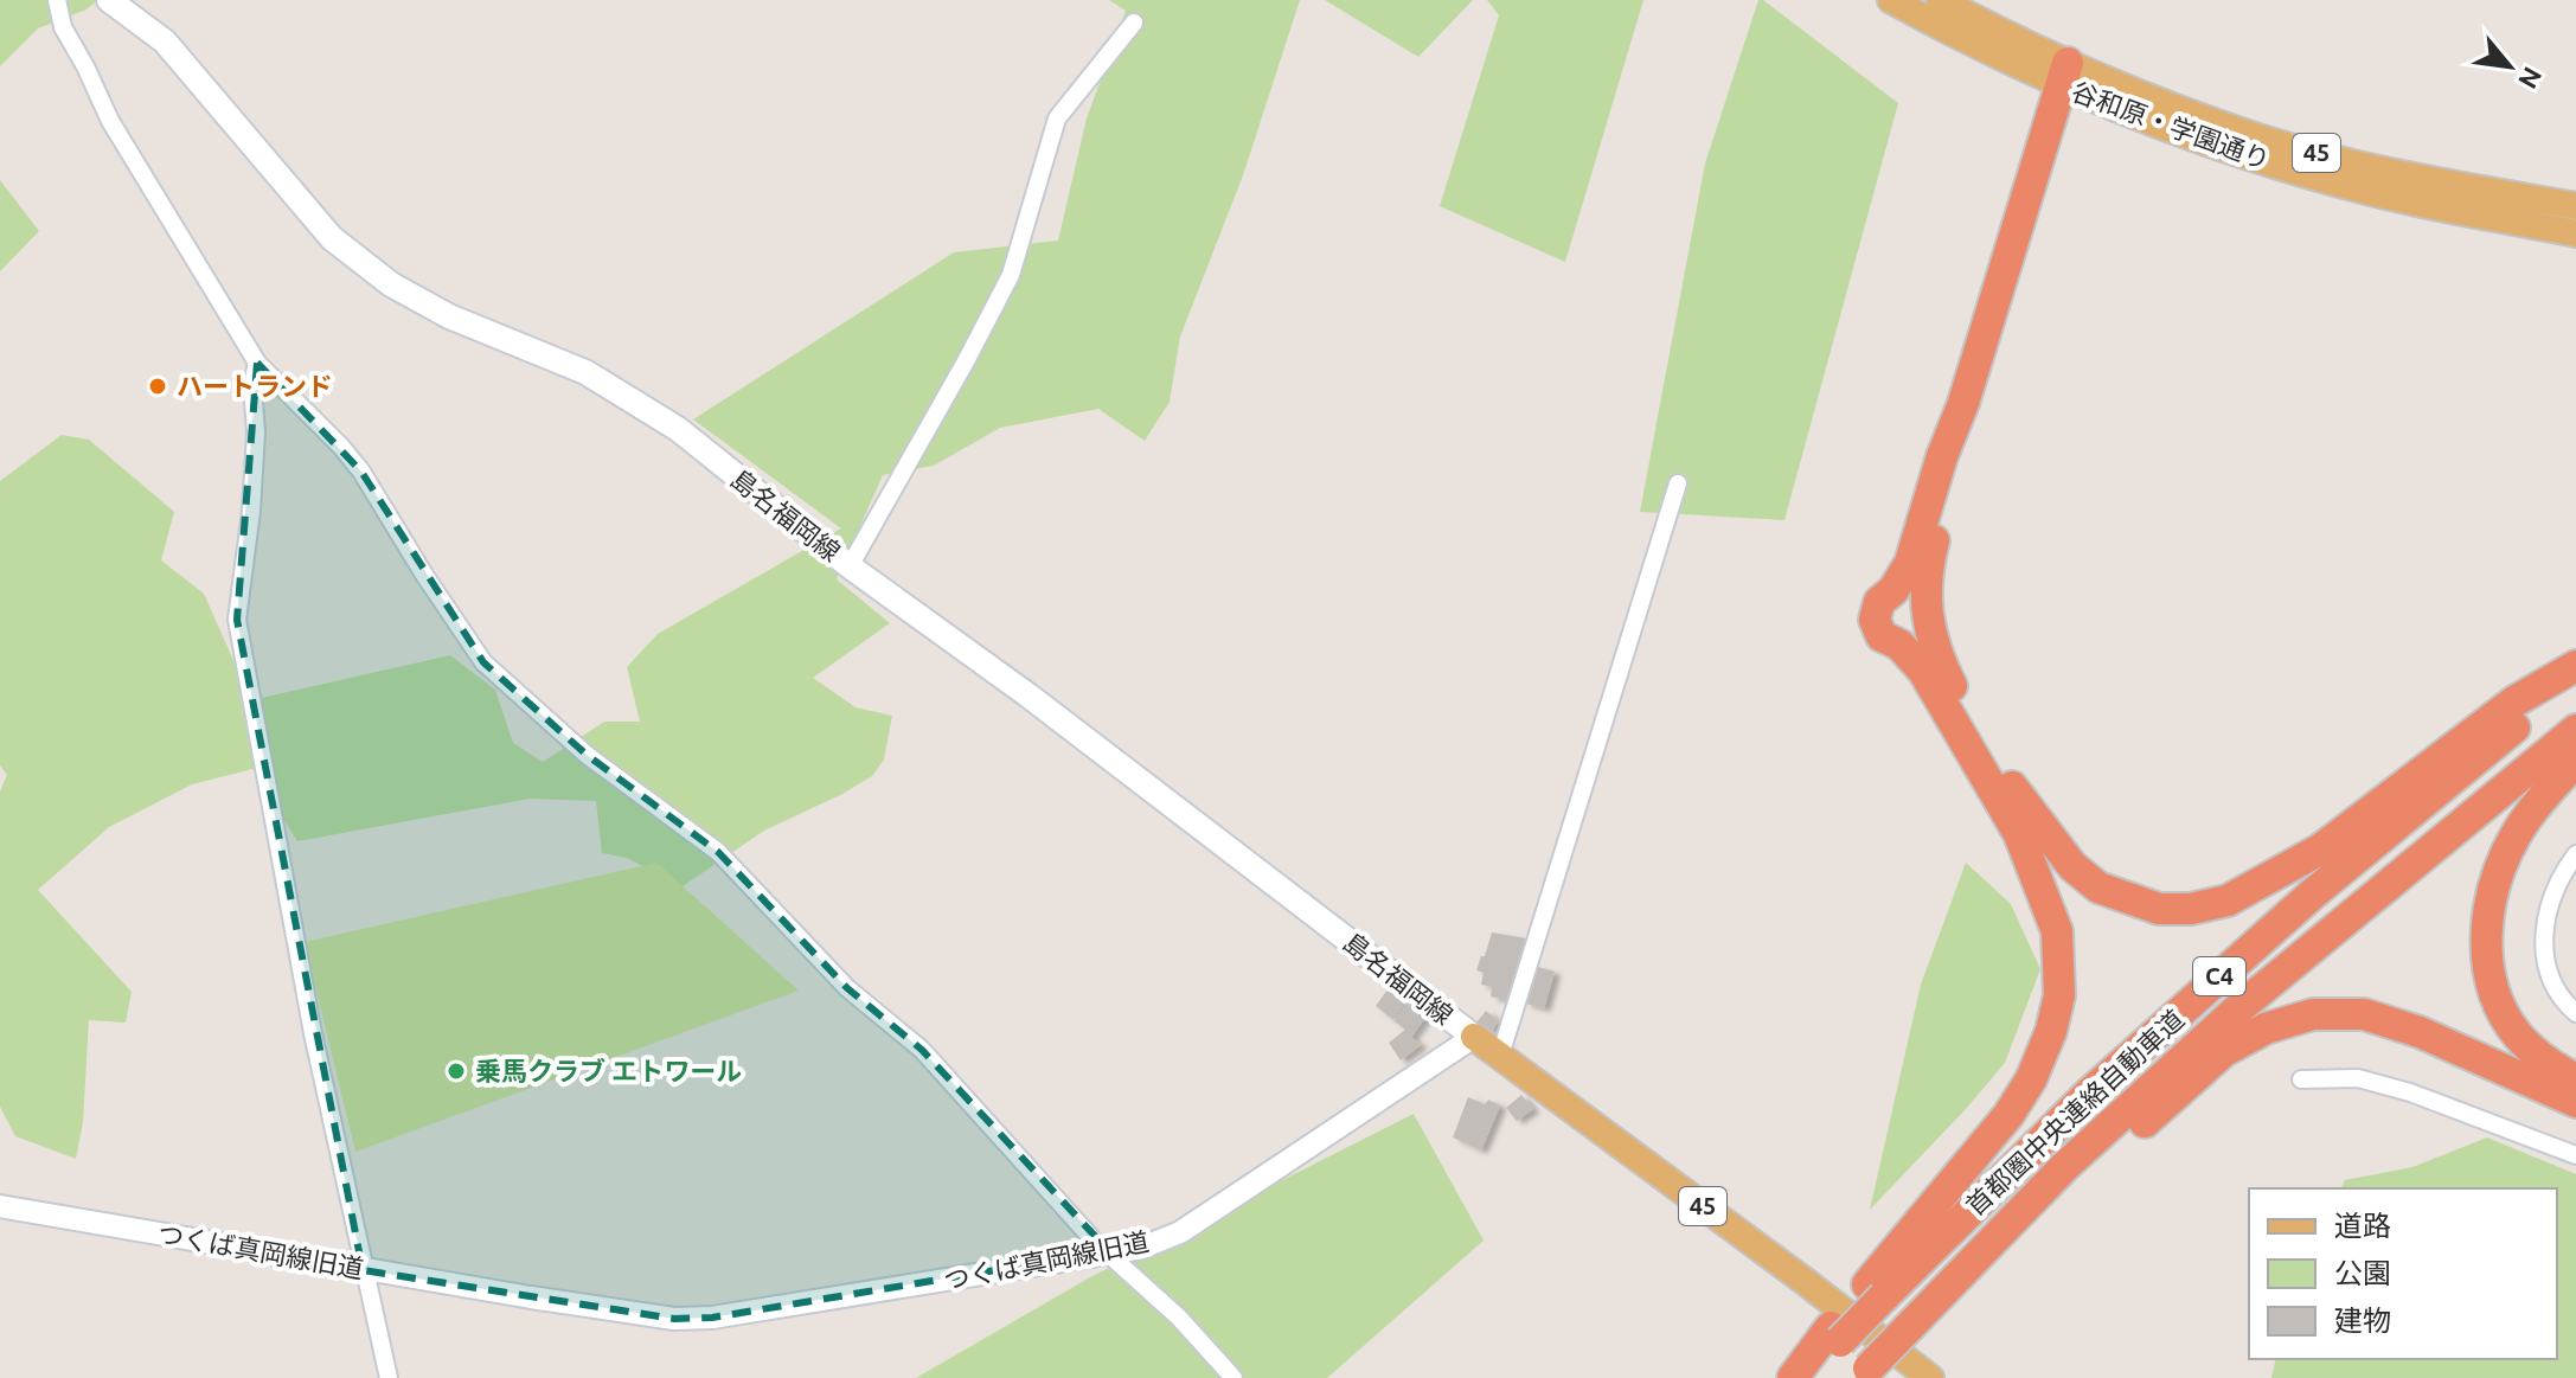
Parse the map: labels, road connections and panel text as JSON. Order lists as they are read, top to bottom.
{
  "streets": {
    "highway": ["C4", "首都圏中央連絡自動車道"],
    "main road": ["谷和原・学園通り", "45", "島名福岡線"],
    "street": ["つくば真岡線旧道"]
  },
  "crossings": [
    ["45", "島名福岡線"],
    ["45", "つくば真岡線旧道"],
    ["島名福岡線", "つくば真岡線旧道"]
  ],
  "places": ["ハートランド", "乗馬クラブ エトワール"],
  "legend": ["道路", "公園", "建物"],
  "north": "bottom right"
}
